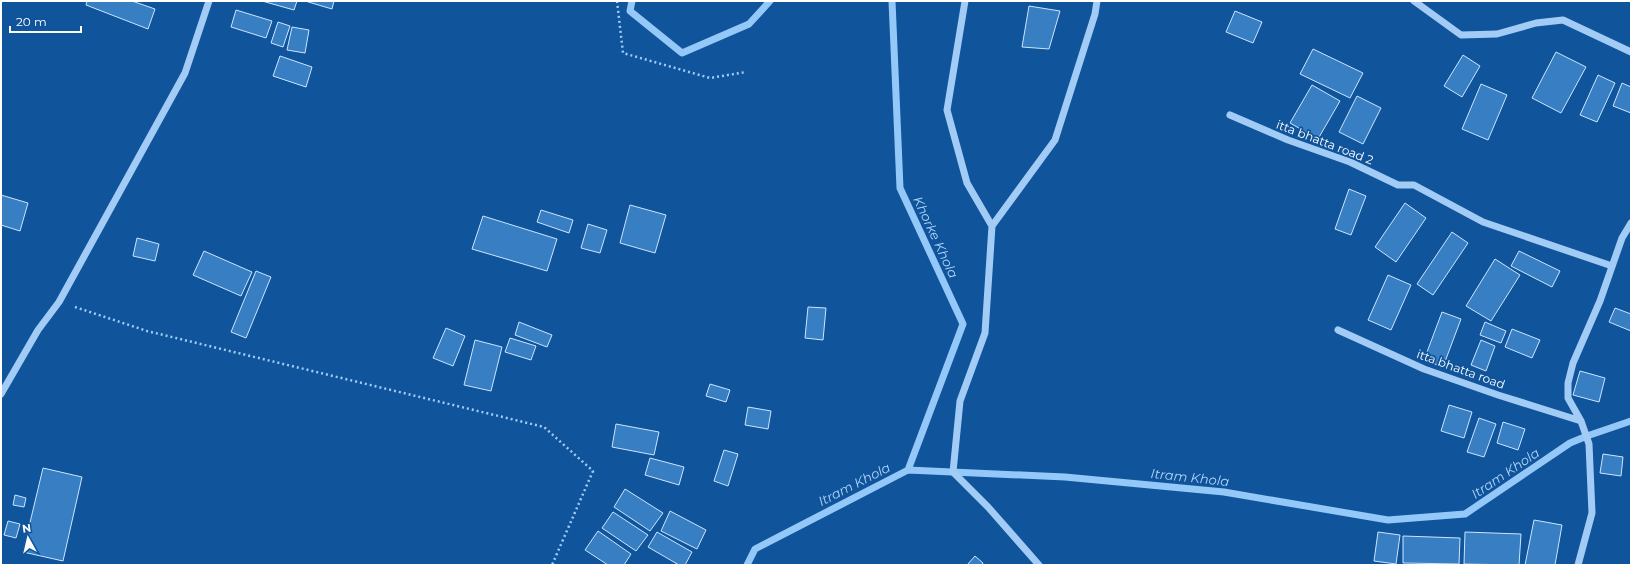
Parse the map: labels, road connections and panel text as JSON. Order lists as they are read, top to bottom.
{
  "streets": {
    "street": ["itta bhatta road 2", "itta bhatta road"]
  },
  "water": ["Khorke Khola", "Itram Khola"],
  "scale_bar": "20 m",
  "north": "top"
}
